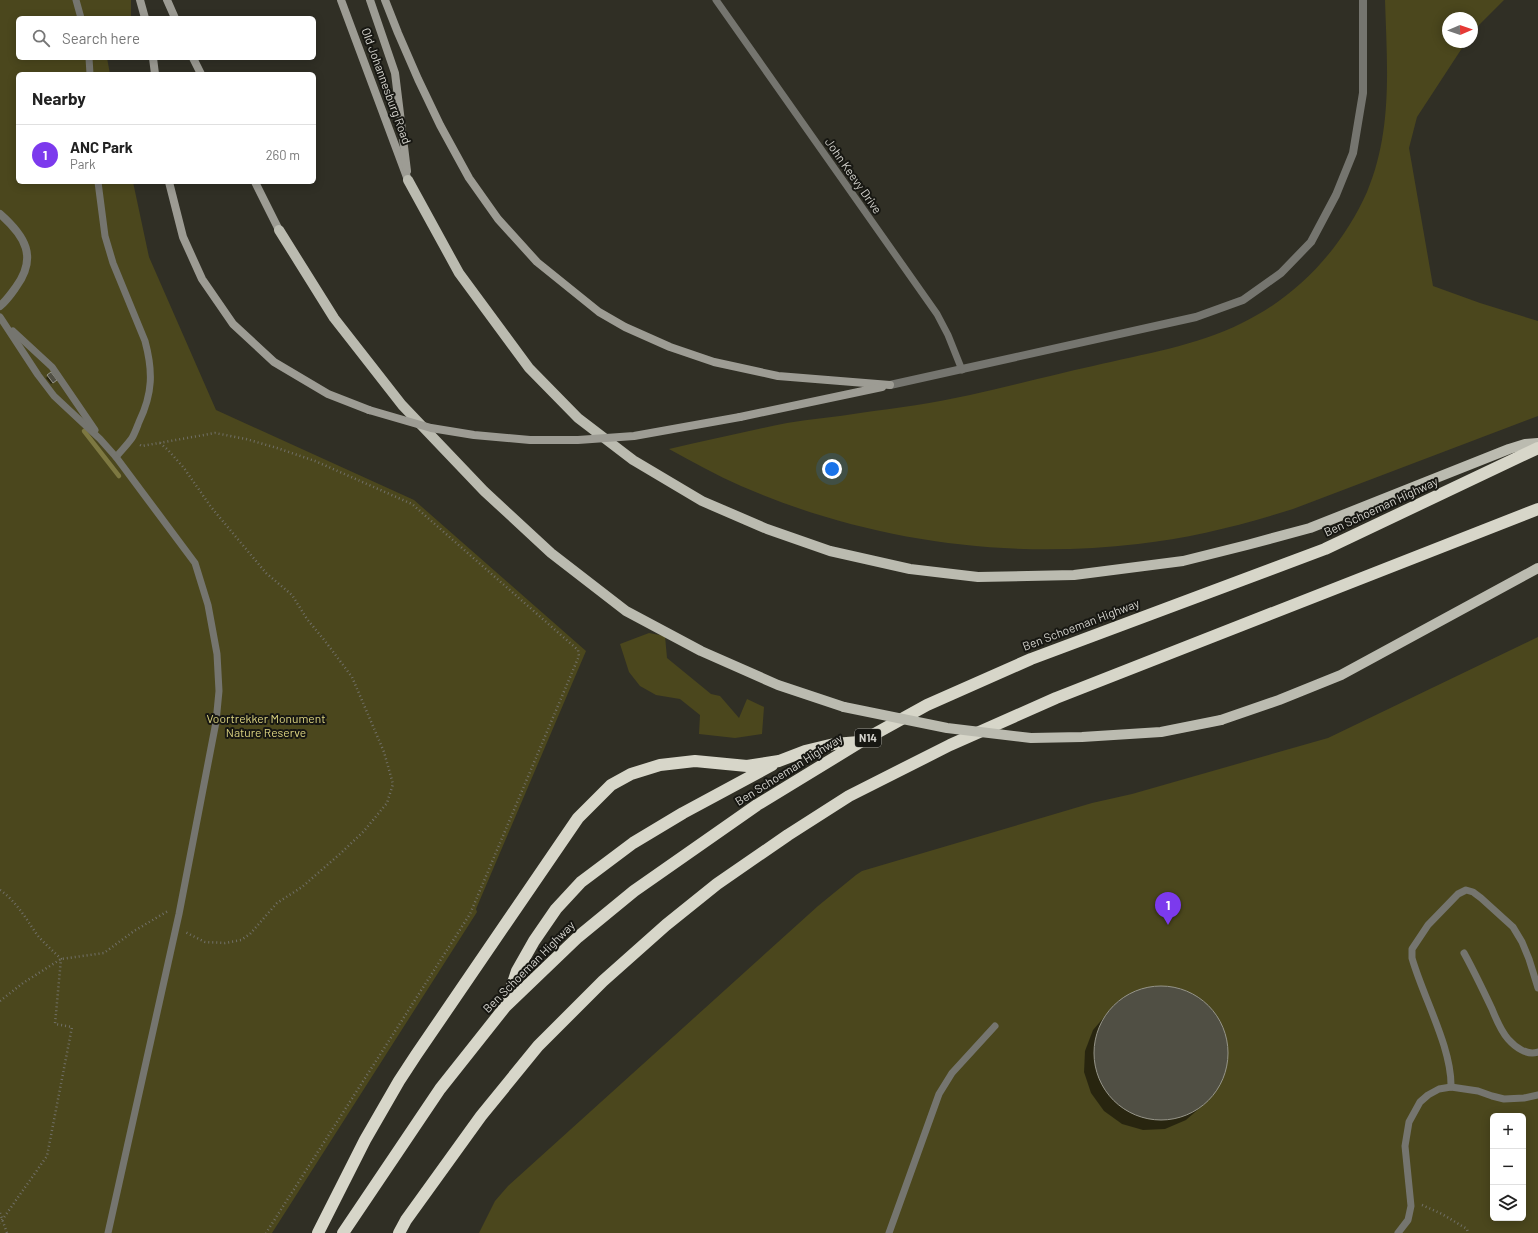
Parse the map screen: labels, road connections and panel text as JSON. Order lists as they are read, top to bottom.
{
  "streets": {
    "highway": ["Ben Schoeman Highway", "N14"],
    "main road": ["Old Johannesburg Road"],
    "lane": ["John Keevy Drive"]
  },
  "parks": ["Voortrekker Monument Nature Reserve"],
  "north": "right",
  "page": {
    "search": "Search here",
    "heading": "Nearby",
    "list": [
      {
        "mark": "1",
        "name": "ANC Park",
        "note": "Park",
        "value": "260 m"
      }
    ],
    "pins": "1",
    "map_buttons": ["+", "−"]
  }
}
